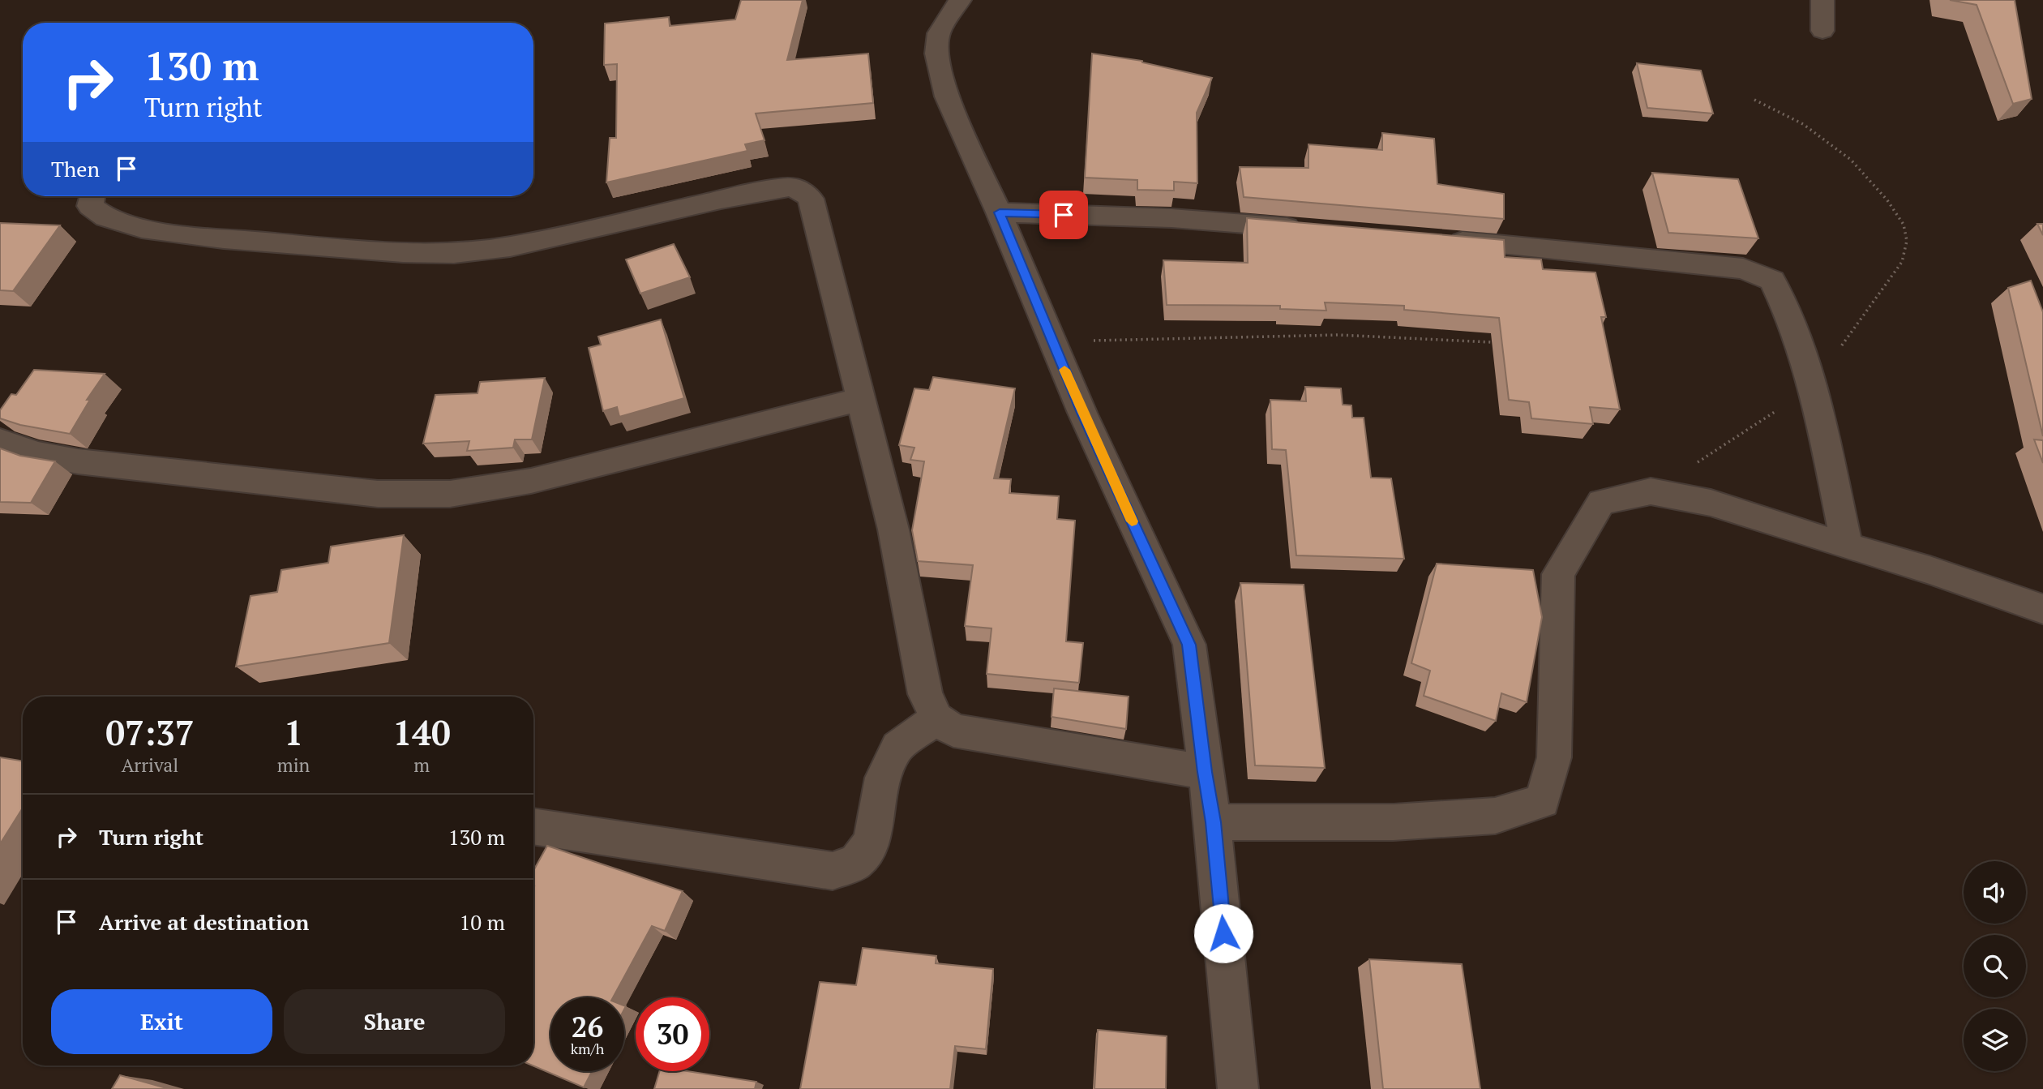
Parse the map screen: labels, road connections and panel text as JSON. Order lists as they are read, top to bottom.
{
  "page": {
    "turn": ["130 m", "Turn right"],
    "then": "Then",
    "eta": [
      "07:37",
      "Arrival",
      "1",
      "min",
      "140",
      "m"
    ],
    "list": [
      {
        "name": "Turn right",
        "value": "130 m"
      },
      {
        "name": "Arrive at destination",
        "value": "10 m"
      }
    ],
    "buttons": ["Exit", "Share"],
    "speed": "26 km/h",
    "limit": "30"
  }
}
